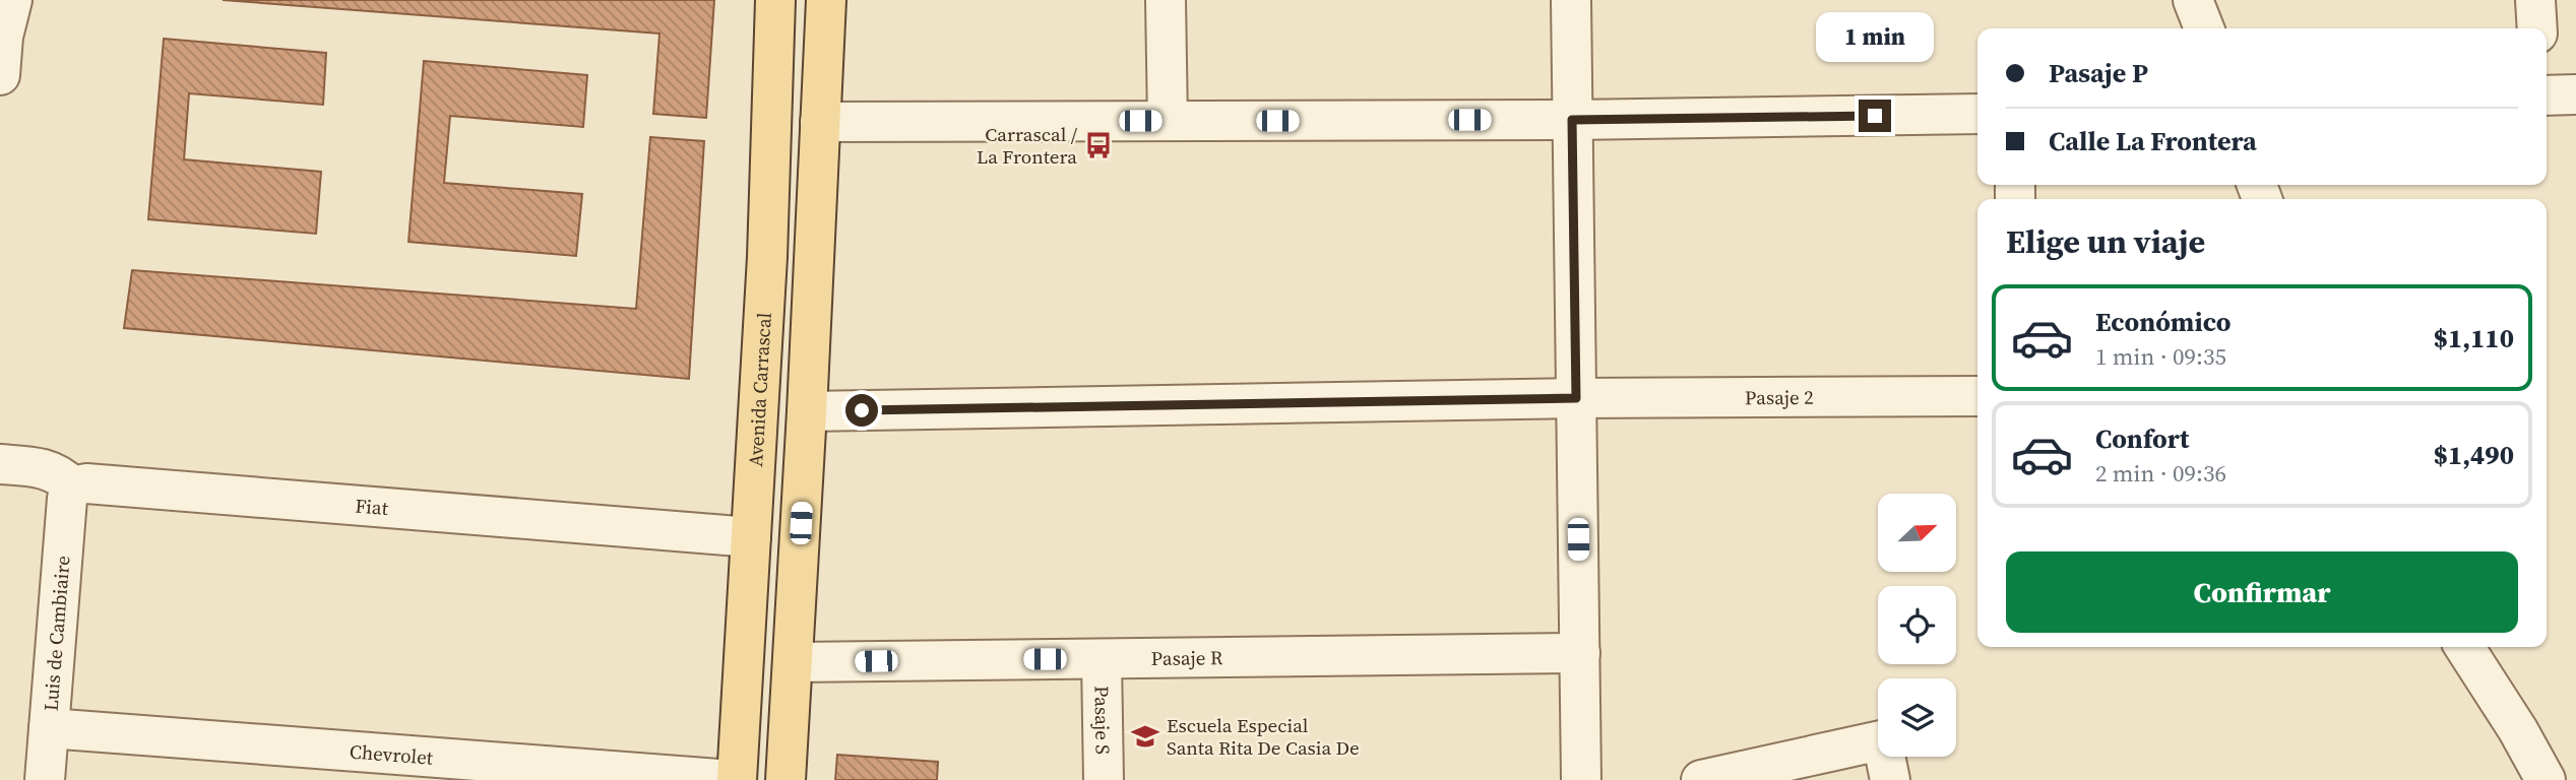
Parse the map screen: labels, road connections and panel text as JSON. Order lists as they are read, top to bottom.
{
  "streets": {
    "main road": ["Avenida Carrascal"],
    "street": [
      "Pasaje 2",
      "Fiat",
      "Luis de Cambiaire",
      "Pasaje R",
      "Pasaje S",
      "Chevrolet"
    ]
  },
  "crossings": [
    ["Avenida Carrascal", "Fiat"],
    ["Avenida Carrascal", "Chevrolet"],
    ["Fiat", "Luis de Cambiaire"],
    ["Luis de Cambiaire", "Chevrolet"],
    ["Pasaje R", "Pasaje S"]
  ],
  "places": {
    "bus stop": ["Carrascal / La Frontera"],
    "school or university": ["Escuela Especial Santa Rita De Casia De"]
  },
  "north": "top right",
  "page": {
    "bubble": "1 min",
    "banner": ["Pasaje P", "Calle La Frontera"],
    "heading": "Elige un viaje",
    "list": [
      {
        "name": "Económico",
        "note": "1 min · 09:35",
        "value": "$1,110"
      },
      {
        "name": "Confort",
        "note": "2 min · 09:36",
        "value": "$1,490"
      }
    ],
    "buttons": "Confirmar"
  }
}
